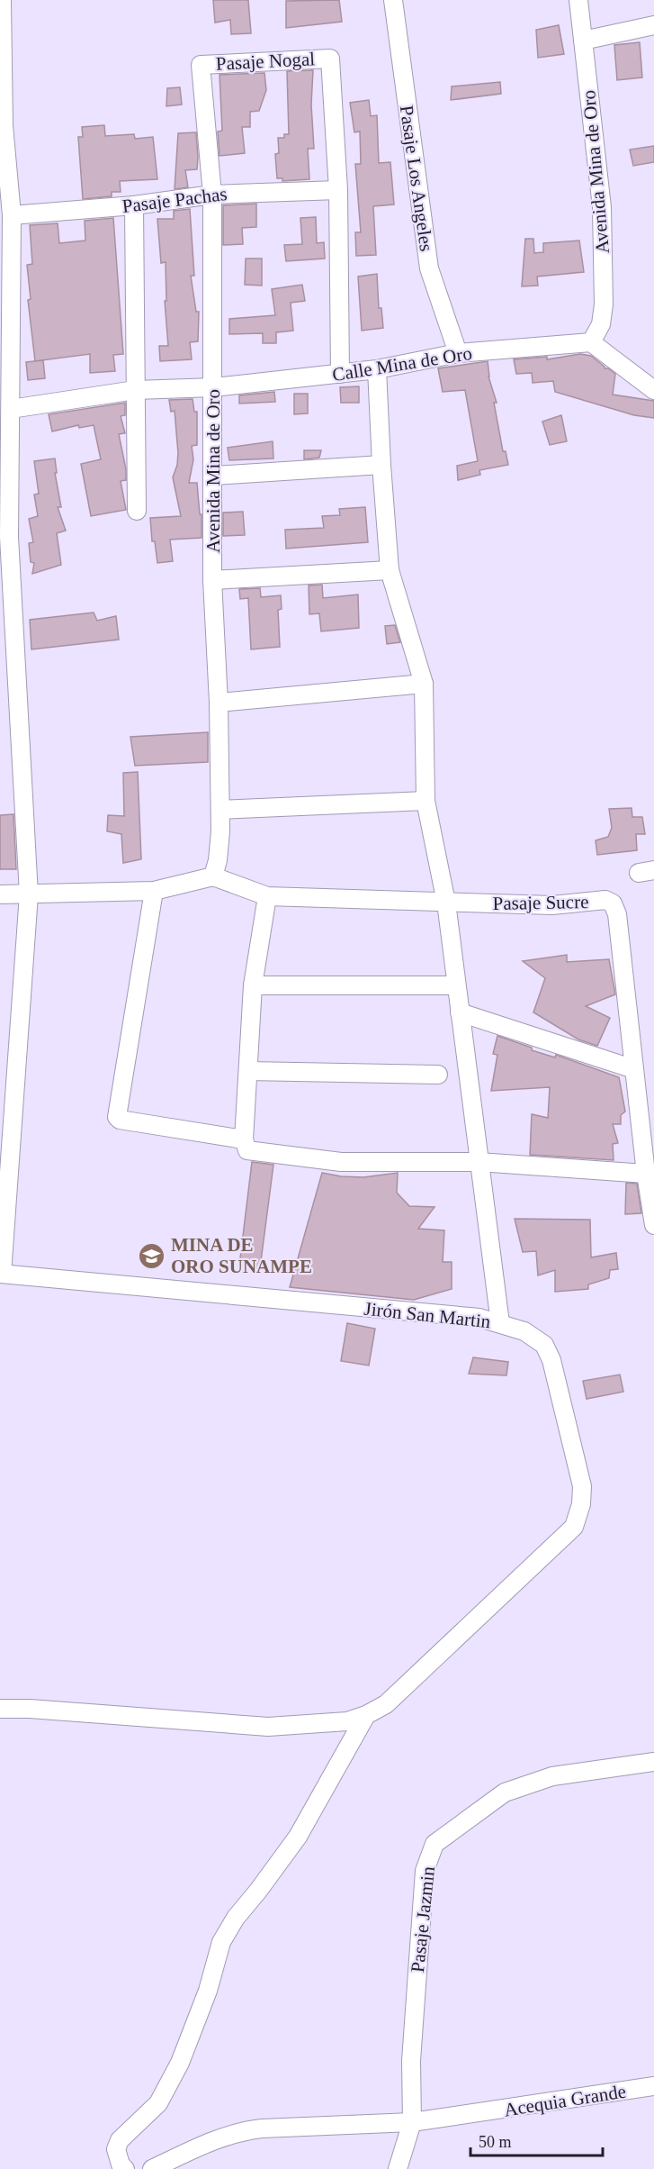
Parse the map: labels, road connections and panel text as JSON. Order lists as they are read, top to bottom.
{
  "streets": {
    "street": [
      "Pasaje Nogal",
      "Avenida Mina de Oro",
      "Pasaje Los Angeles",
      "Pasaje Pachas",
      "Calle Mina de Oro",
      "Pasaje Sucre",
      "Jirón San Martin",
      "Pasaje Jazmin",
      "Acequia Grande"
    ]
  },
  "crossings": [
    ["Pasaje Nogal", "Avenida Mina de Oro"],
    ["Pasaje Nogal", "Pasaje Pachas"],
    ["Avenida Mina de Oro", "Pasaje Pachas"],
    ["Avenida Mina de Oro", "Calle Mina de Oro"],
    ["Avenida Mina de Oro", "Pasaje Sucre"],
    ["Pasaje Los Angeles", "Calle Mina de Oro"],
    ["Pasaje Jazmin", "Acequia Grande"]
  ],
  "places": {
    "school or university": ["MINA DE ORO SUNAMPE"]
  },
  "scale_bar": "50 m"
}
